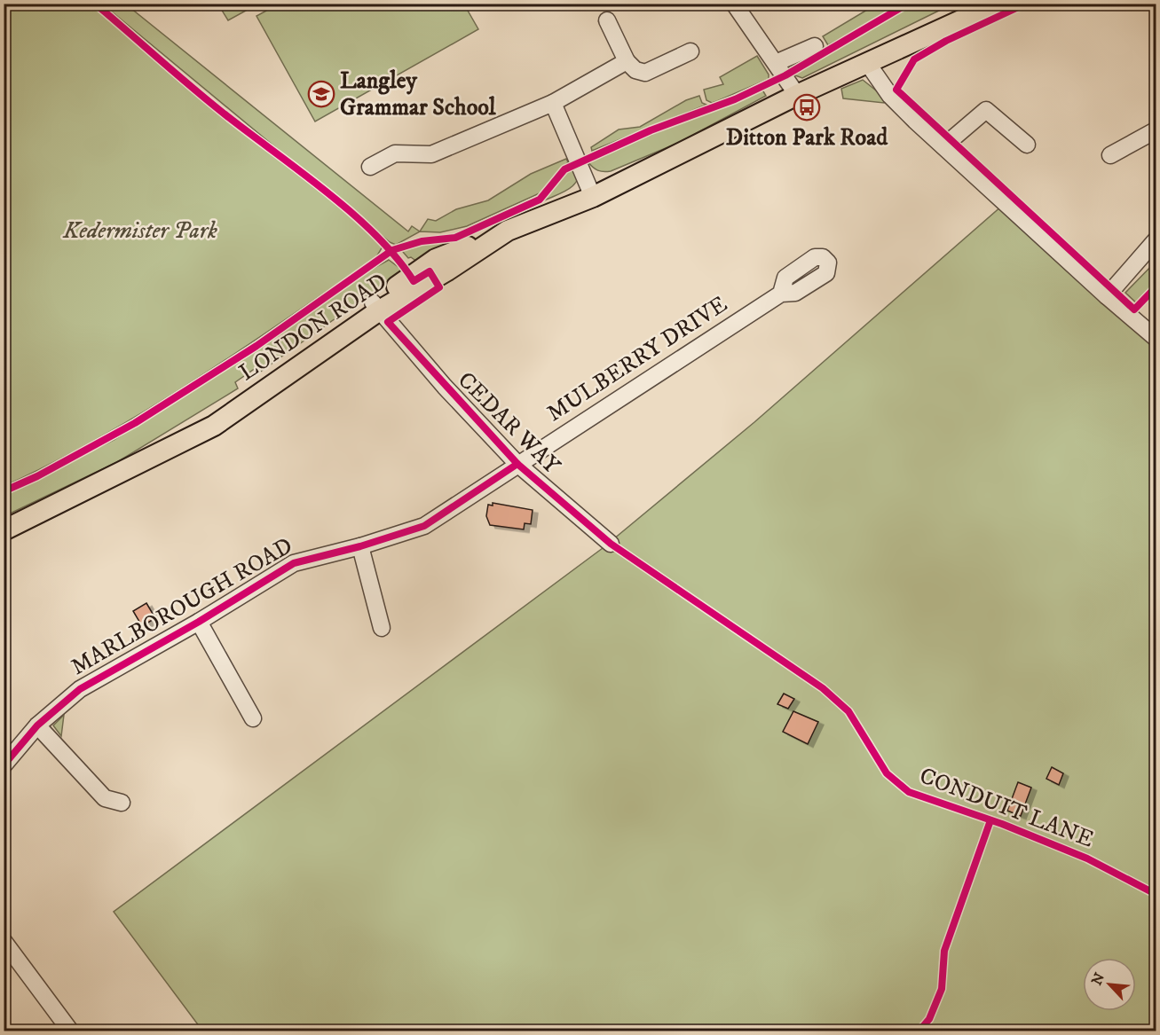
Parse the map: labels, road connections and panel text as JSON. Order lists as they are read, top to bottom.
{
  "streets": {
    "main road": ["LONDON ROAD"],
    "street": ["MULBERRY DRIVE", "CEDAR WAY", "MARLBOROUGH ROAD"],
    "cycle path": ["CONDUIT LANE"]
  },
  "crossings": [
    ["LONDON ROAD", "CEDAR WAY"],
    ["MULBERRY DRIVE", "CEDAR WAY"],
    ["MULBERRY DRIVE", "MARLBOROUGH ROAD"],
    ["CEDAR WAY", "MARLBOROUGH ROAD"]
  ],
  "parks": ["Kedermister Park"],
  "places": {
    "school or university": ["Langley Grammar School"],
    "bus stop": ["Ditton Park Road"]
  },
  "north": "top left"
}
